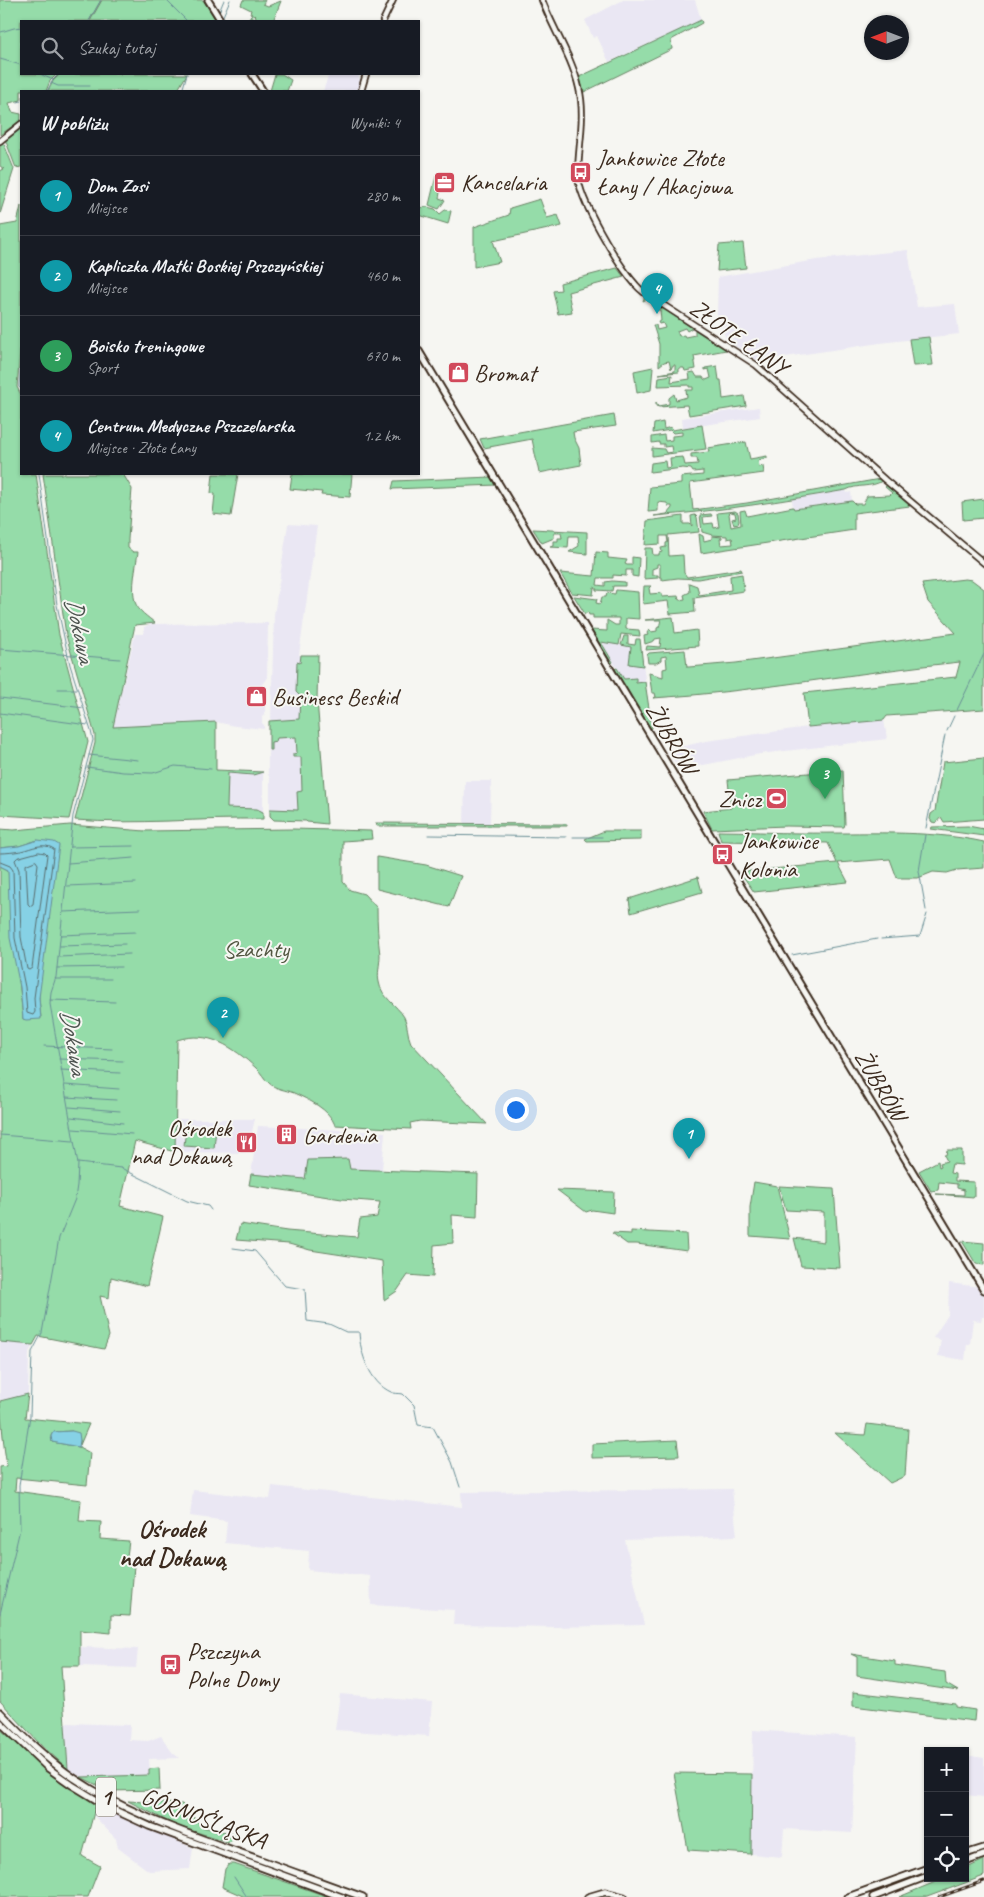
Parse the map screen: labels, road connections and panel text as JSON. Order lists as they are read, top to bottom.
{
  "streets": {
    "main road": ["ŻUBRÓW", "1", "GÓRNOŚLĄSKA"],
    "street": ["ZŁOTE ŁANY"]
  },
  "districts": ["Ośrodek nad Dokawą"],
  "water": ["Dokawa"],
  "parks": ["Szachty"],
  "places": {
    "bus stop": ["Jankowice Złote Łany / Akacjowa", "Jankowice Kolonia", "Pszczyna Polne Domy"],
    "office": ["Kancelaria"],
    "shop": ["Bromat", "Business Beskid"],
    "sports": ["Znicz"],
    "building": ["Gardenia"],
    "restaurant": ["Ośrodek nad Dokawą"]
  },
  "north": "left",
  "page": {
    "search": "Szukaj tutaj",
    "heading": ["W pobliżu", "Wyniki: 4"],
    "list": [
      {
        "mark": "1",
        "name": "Dom Zosi",
        "note": "Miejsce",
        "value": "280 m"
      },
      {
        "mark": "2",
        "name": "Kapliczka Matki Boskiej Pszczyńskiej",
        "note": "Miejsce",
        "value": "460 m"
      },
      {
        "mark": "3",
        "name": "Boisko treningowe",
        "note": "Sport",
        "value": "670 m"
      },
      {
        "mark": "4",
        "name": "Centrum Medyczne Pszczelarska",
        "note": "Miejsce · Złote Łany",
        "value": "1.2 km"
      }
    ],
    "pins": [
      "4",
      "3",
      "2",
      "1"
    ],
    "map_buttons": ["+", "−"]
  }
}
